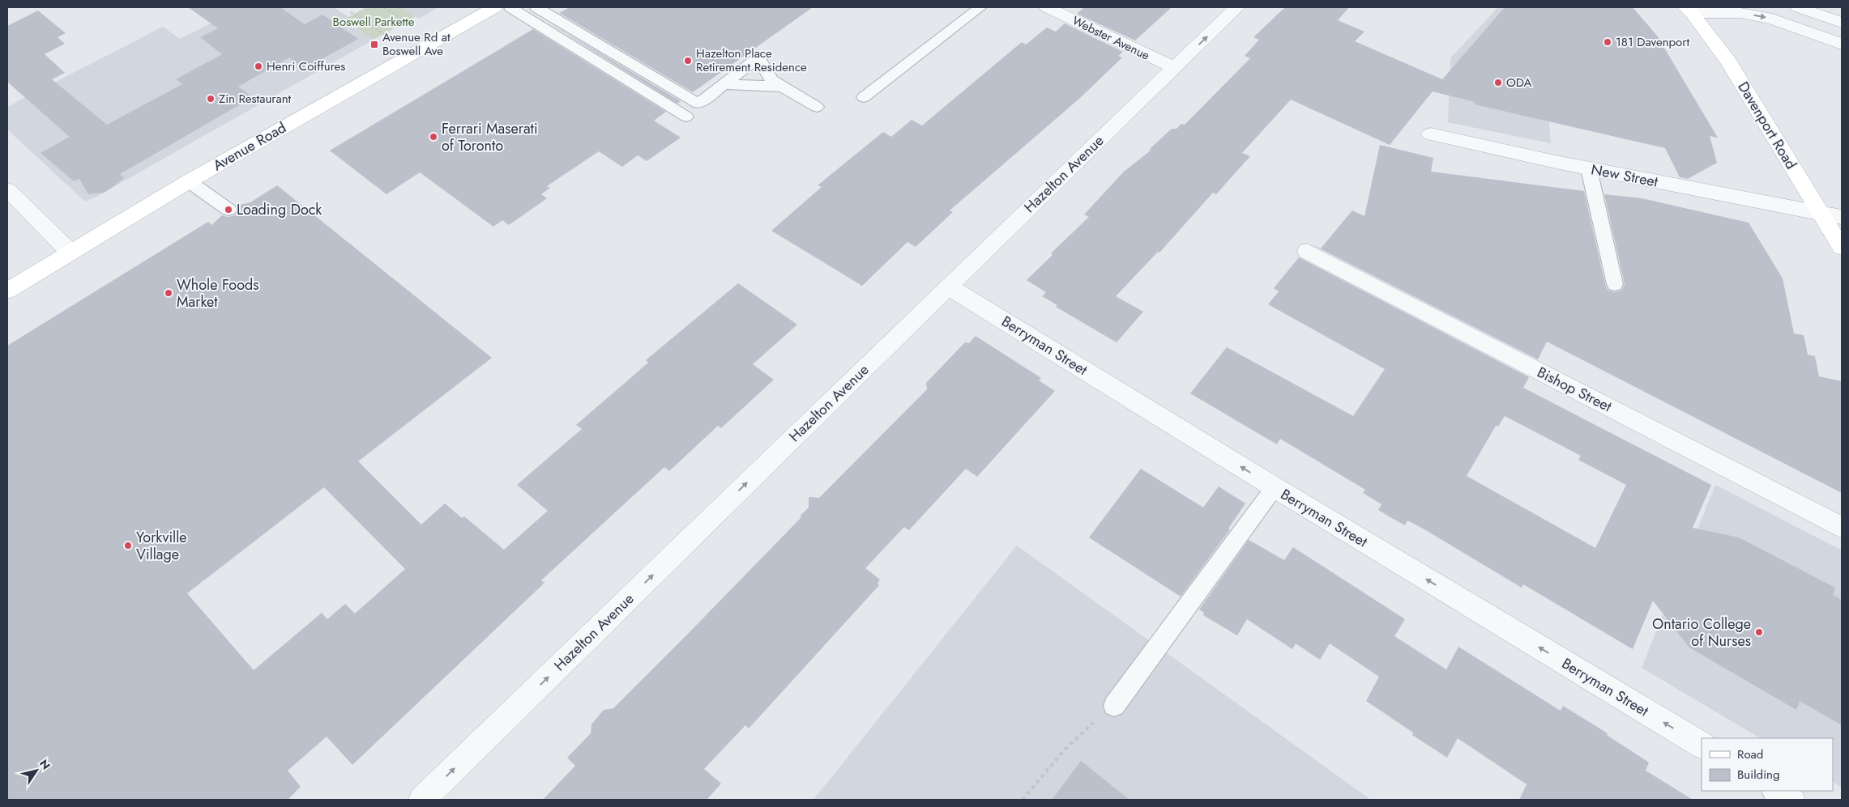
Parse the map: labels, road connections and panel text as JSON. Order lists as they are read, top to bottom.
{
  "streets": {
    "main road": ["Davenport Road", "Avenue Road"],
    "street": [
      "Webster Avenue",
      "Hazelton Avenue",
      "New Street",
      "Berryman Street",
      "Bishop Street"
    ]
  },
  "crossings": [
    ["Webster Avenue", "Hazelton Avenue"],
    ["Davenport Road", "New Street"],
    ["Hazelton Avenue", "Berryman Street"]
  ],
  "one_way": ["Hazelton Avenue", "Berryman Street"],
  "parks": ["Boswell Parkette"],
  "places": {
    "other": [
      "181 Davenport",
      "Hazelton Place Retirement Residence",
      "Henri Coiffures",
      "ODA",
      "Zin Restaurant",
      "Ferrari Maserati of Toronto",
      "Loading Dock",
      "Whole Foods Market",
      "Yorkville Village",
      "Ontario College of Nurses"
    ],
    "transit": ["Avenue Rd at Boswell Ave"]
  },
  "legend": ["Road", "Building"],
  "north": "top right"
}
